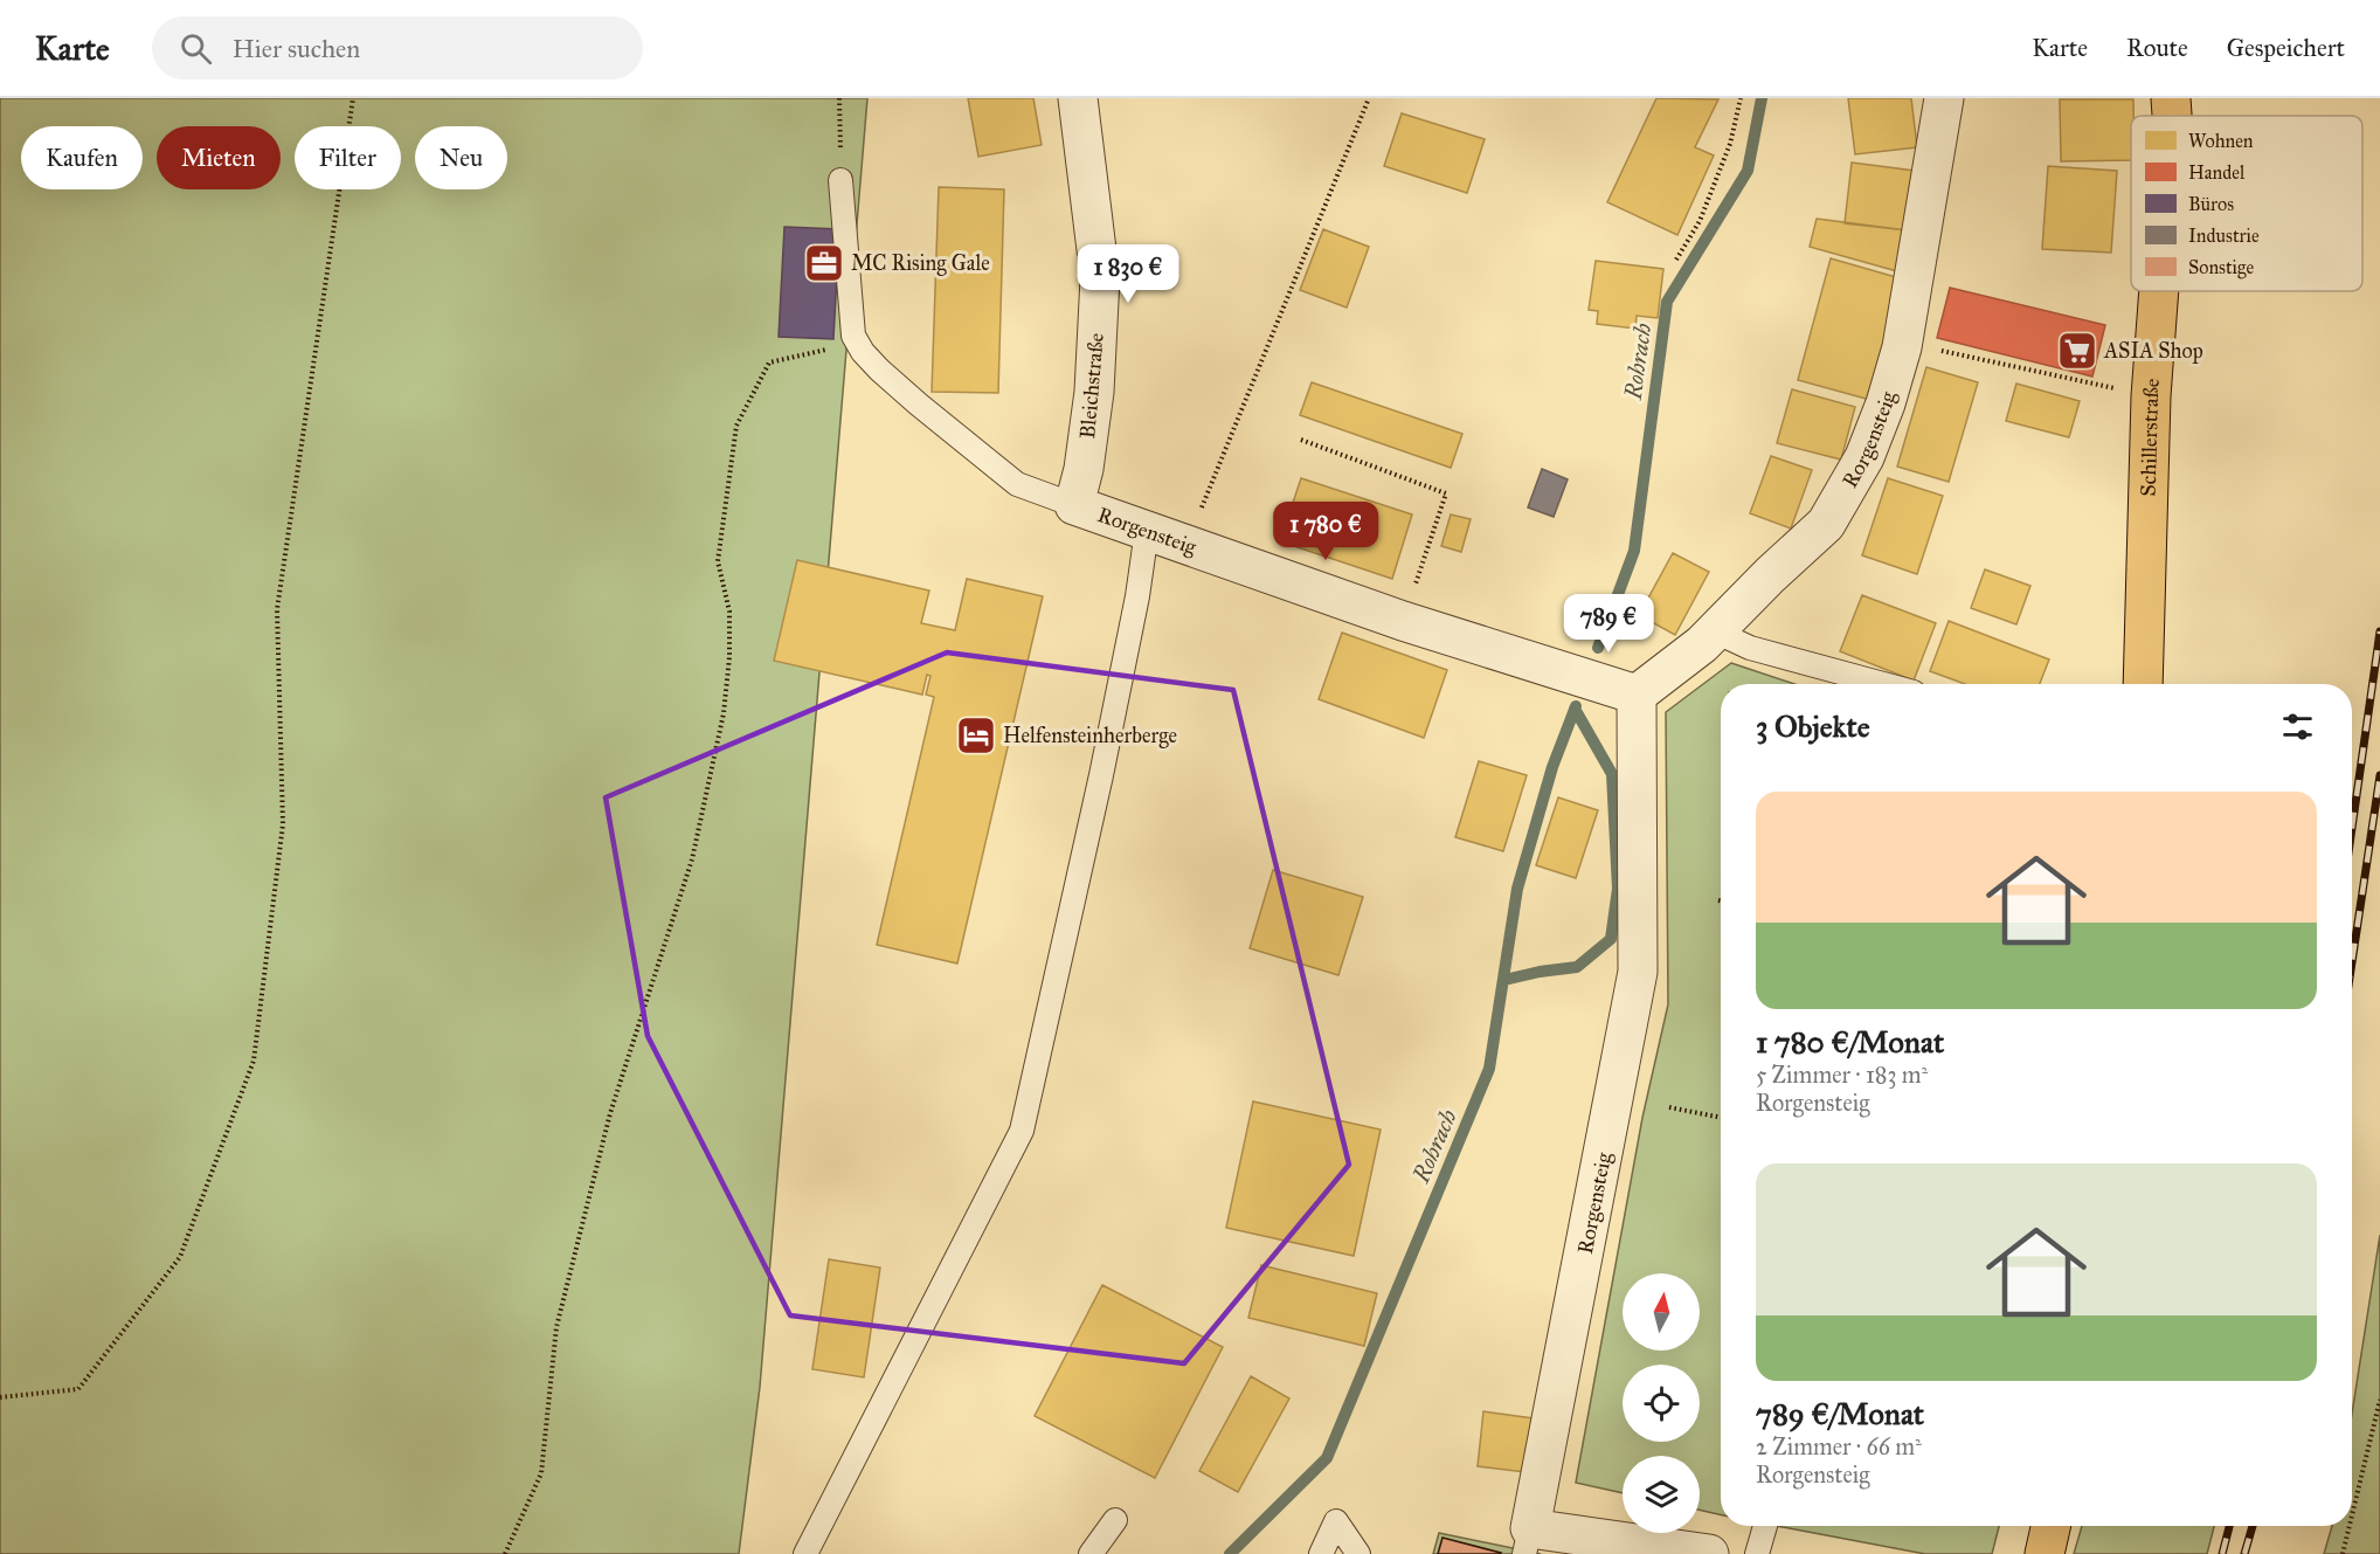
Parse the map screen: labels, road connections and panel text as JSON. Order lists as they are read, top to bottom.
{
  "streets": {
    "main road": ["Schillerstraße"],
    "street": ["Bleichstraße", "Rorgensteig"]
  },
  "crossings": [
    ["Bleichstraße", "Rorgensteig"]
  ],
  "water": ["Rohrach"],
  "places": {
    "office": ["MC Rising Gale"],
    "supermarket": ["ASIA Shop"],
    "hotel": ["Helfensteinherberge"]
  },
  "legend": [
    "Wohnen",
    "Handel",
    "Büros",
    "Industrie",
    "Sonstige"
  ],
  "north": "top",
  "page": {
    "header": "Karte",
    "search": "Hier suchen",
    "nav": ["Karte", "Route", "Gespeichert"],
    "chip": [
      "Kaufen",
      "Mieten",
      "Filter",
      "Neu"
    ],
    "price": ["1 830 €", "1 780 €", "789 €"],
    "heading": "3 Objekte",
    "list": [
      {
        "name": "1 780 €/Monat",
        "note": "5 Zimmer · 183 m² · Rorgensteig"
      },
      {
        "name": "789 €/Monat",
        "note": "2 Zimmer · 66 m² · Rorgensteig"
      }
    ]
  }
}
